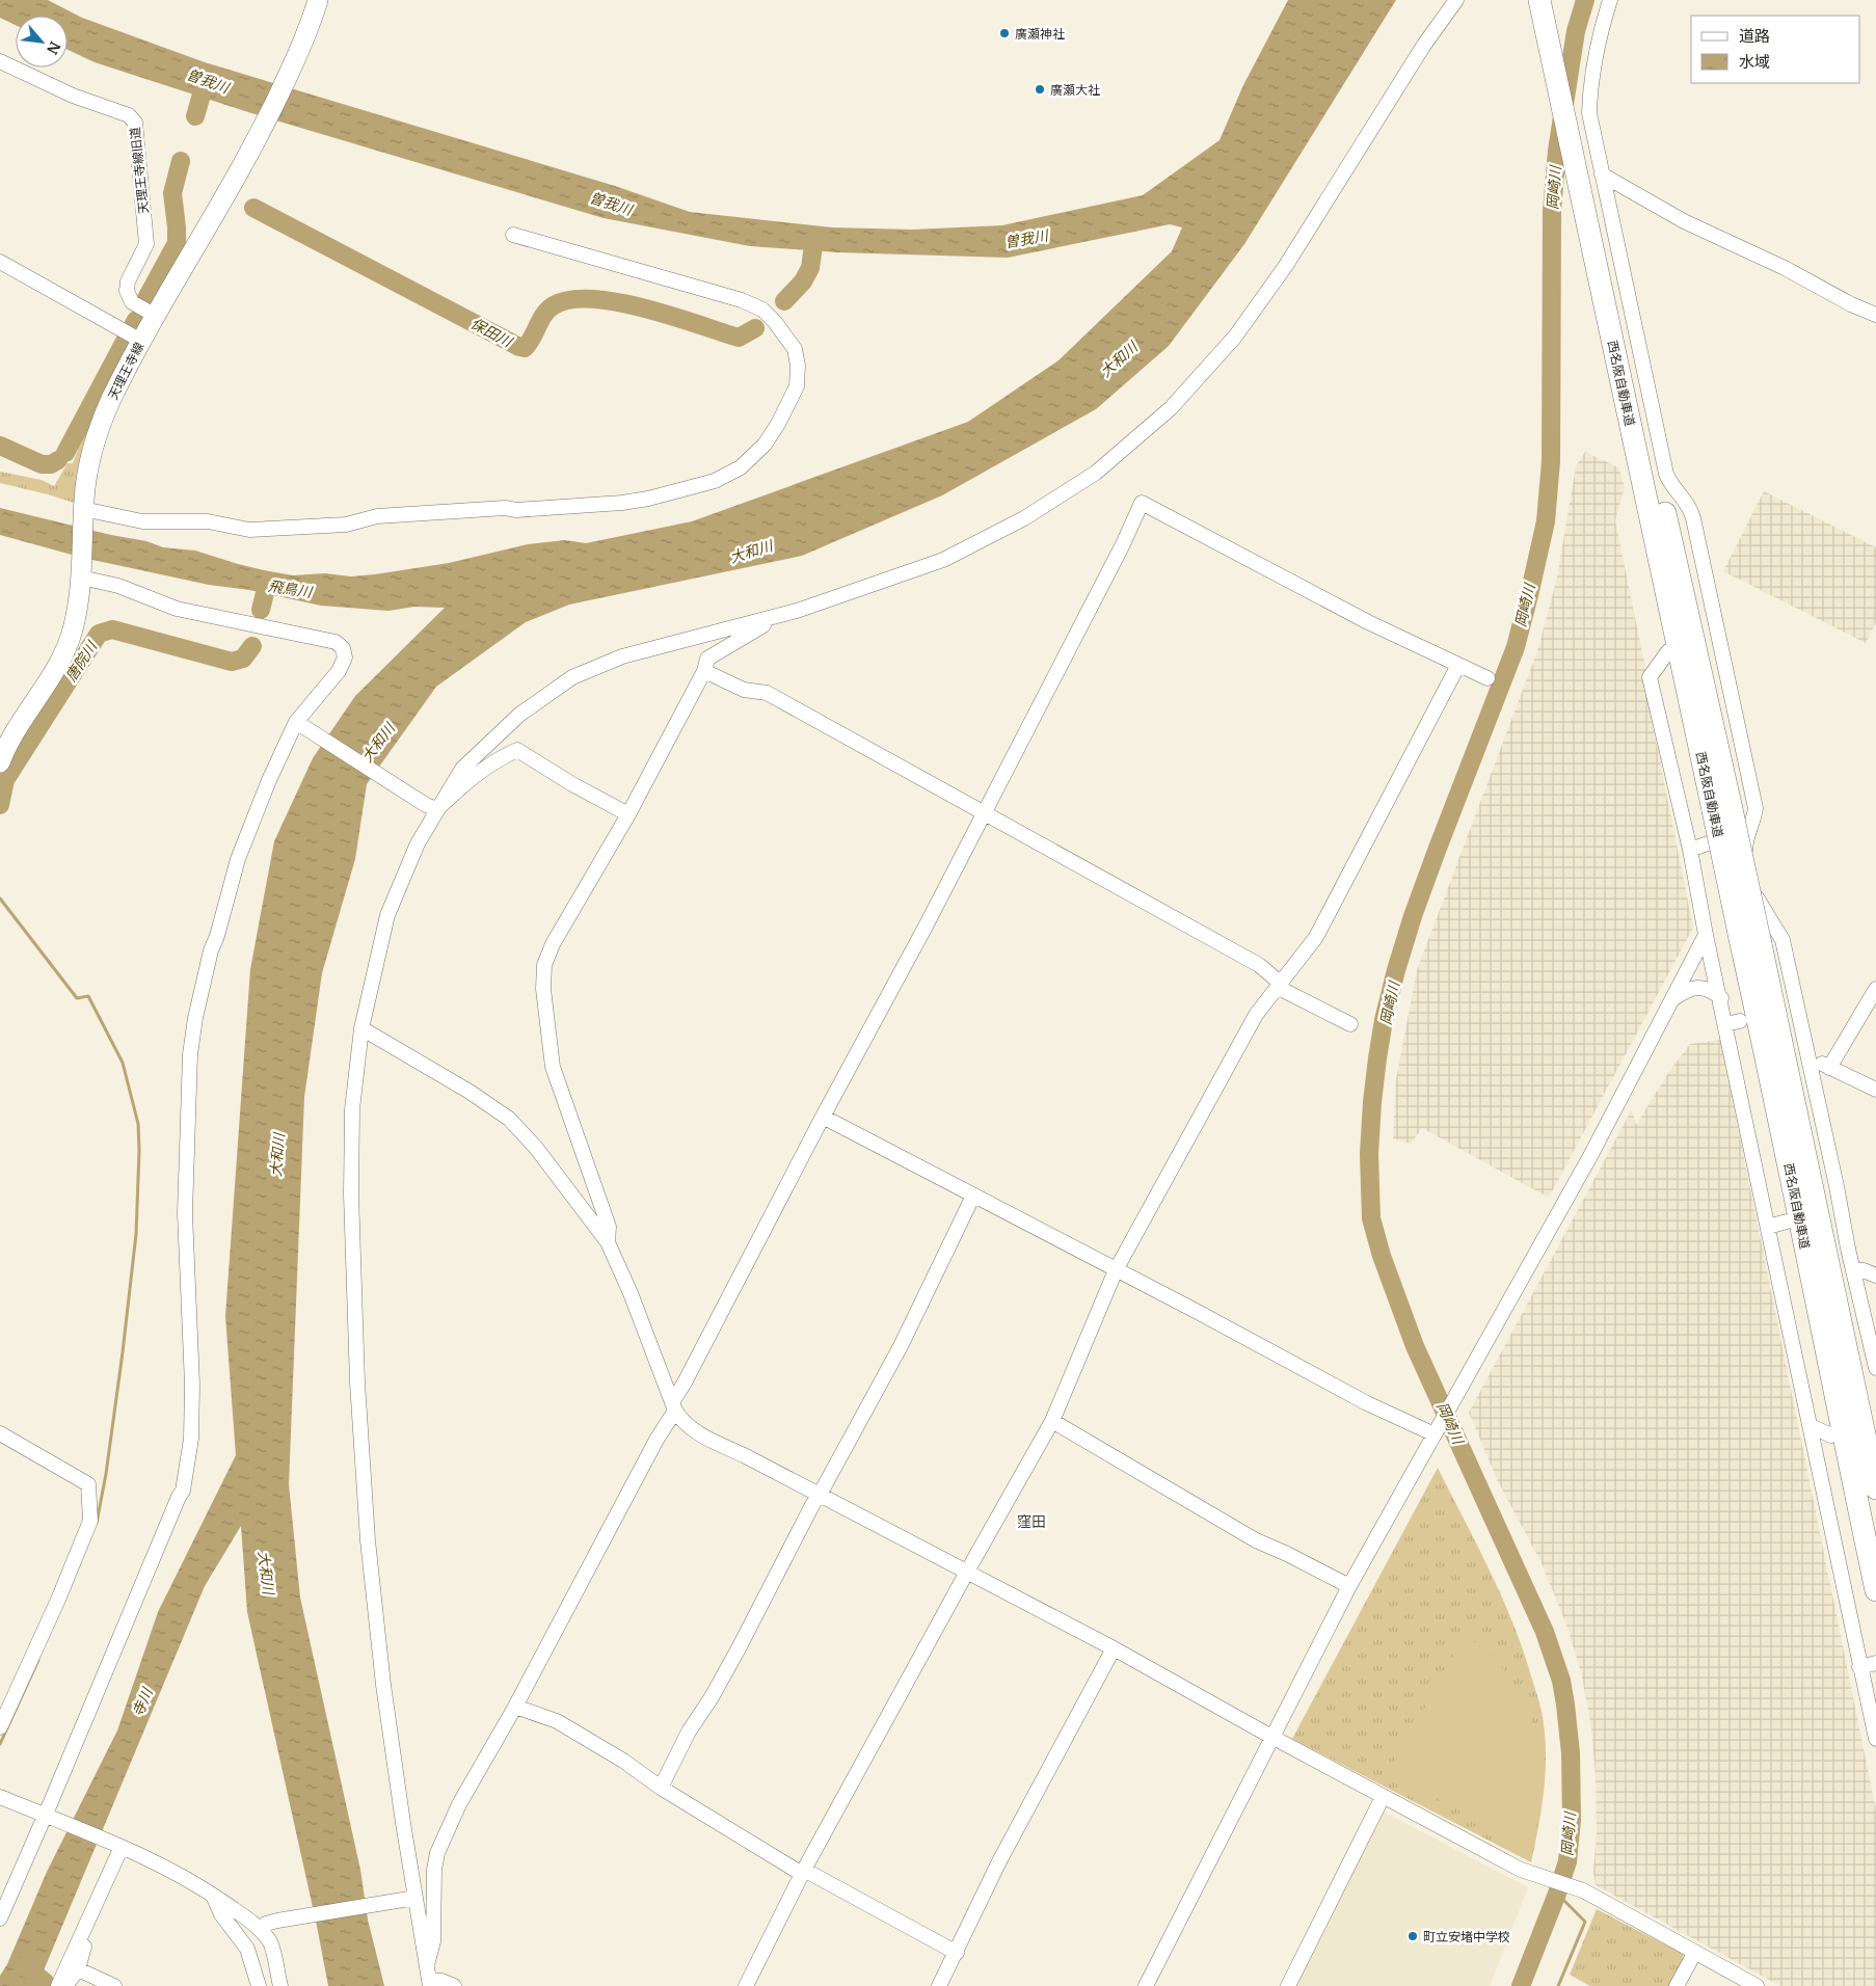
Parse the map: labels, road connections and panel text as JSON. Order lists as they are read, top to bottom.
{
  "streets": {
    "highway": ["西名阪自動車道"],
    "main road": ["天理王寺線"],
    "street": ["天理王寺線旧道"]
  },
  "crossings": [
    ["天理王寺線旧道", "天理王寺線"]
  ],
  "districts": ["窪田"],
  "water": [
    "曽我川",
    "岡崎川",
    "保田川",
    "大和川",
    "飛鳥川",
    "唐院川",
    "寺川"
  ],
  "places": ["廣瀬神社", "廣瀬大社", "町立安堵中学校"],
  "legend": ["道路", "水域"],
  "north": "bottom right"
}
